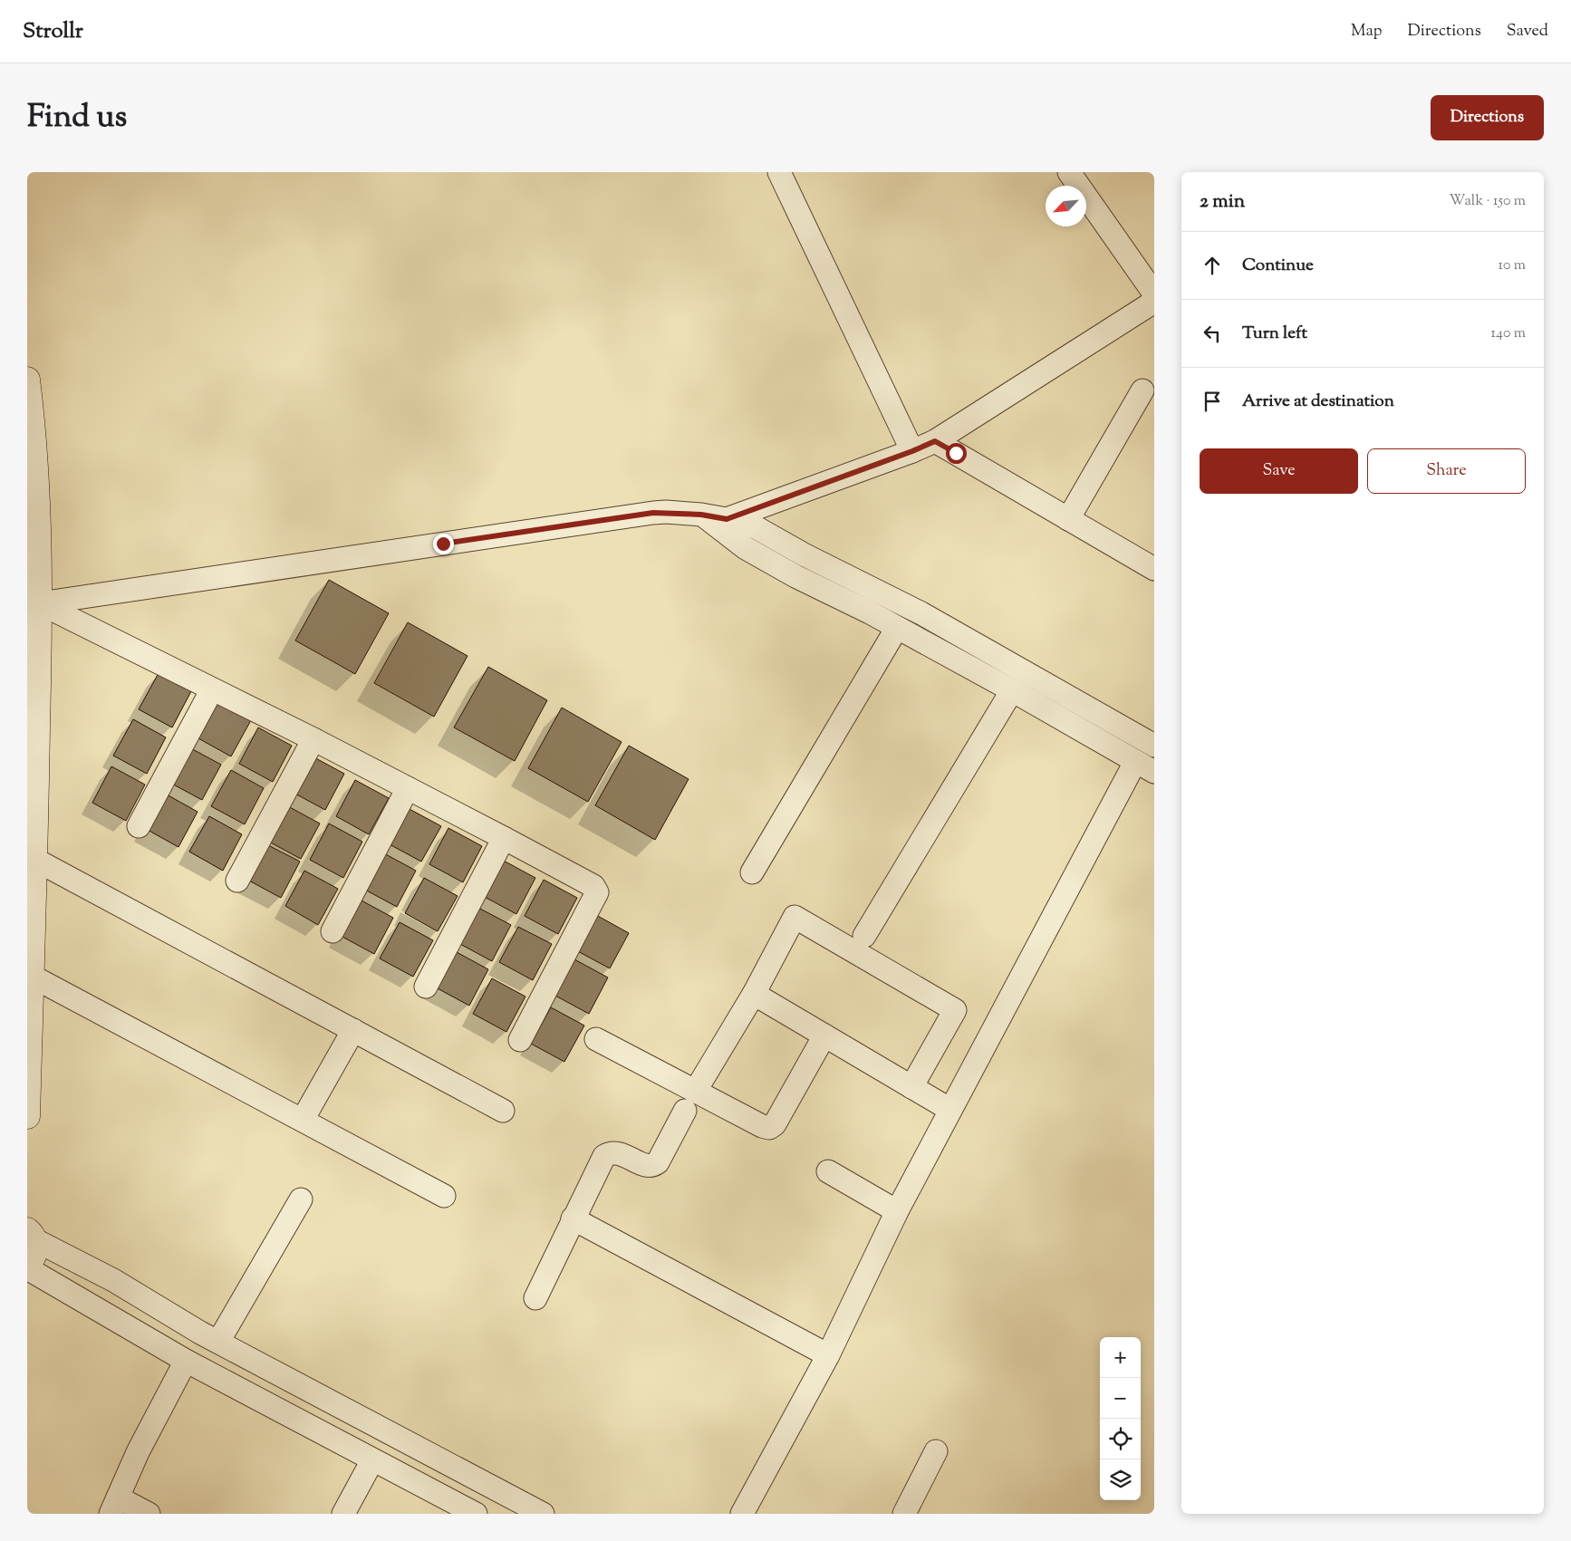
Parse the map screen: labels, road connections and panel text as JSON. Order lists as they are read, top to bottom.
{
  "north": "bottom left",
  "page": {
    "header": "Strollr",
    "nav": ["Map", "Directions", "Saved"],
    "title": "Find us",
    "buttons": [
      "Directions",
      ["Save", "Share"]
    ],
    "heading": ["2 min", "Walk · 150 m"],
    "list": [
      ["Continue", "10 m"],
      ["Turn left", "140 m"],
      "Arrive at destination"
    ],
    "map_buttons": ["+", "−"]
  }
}
